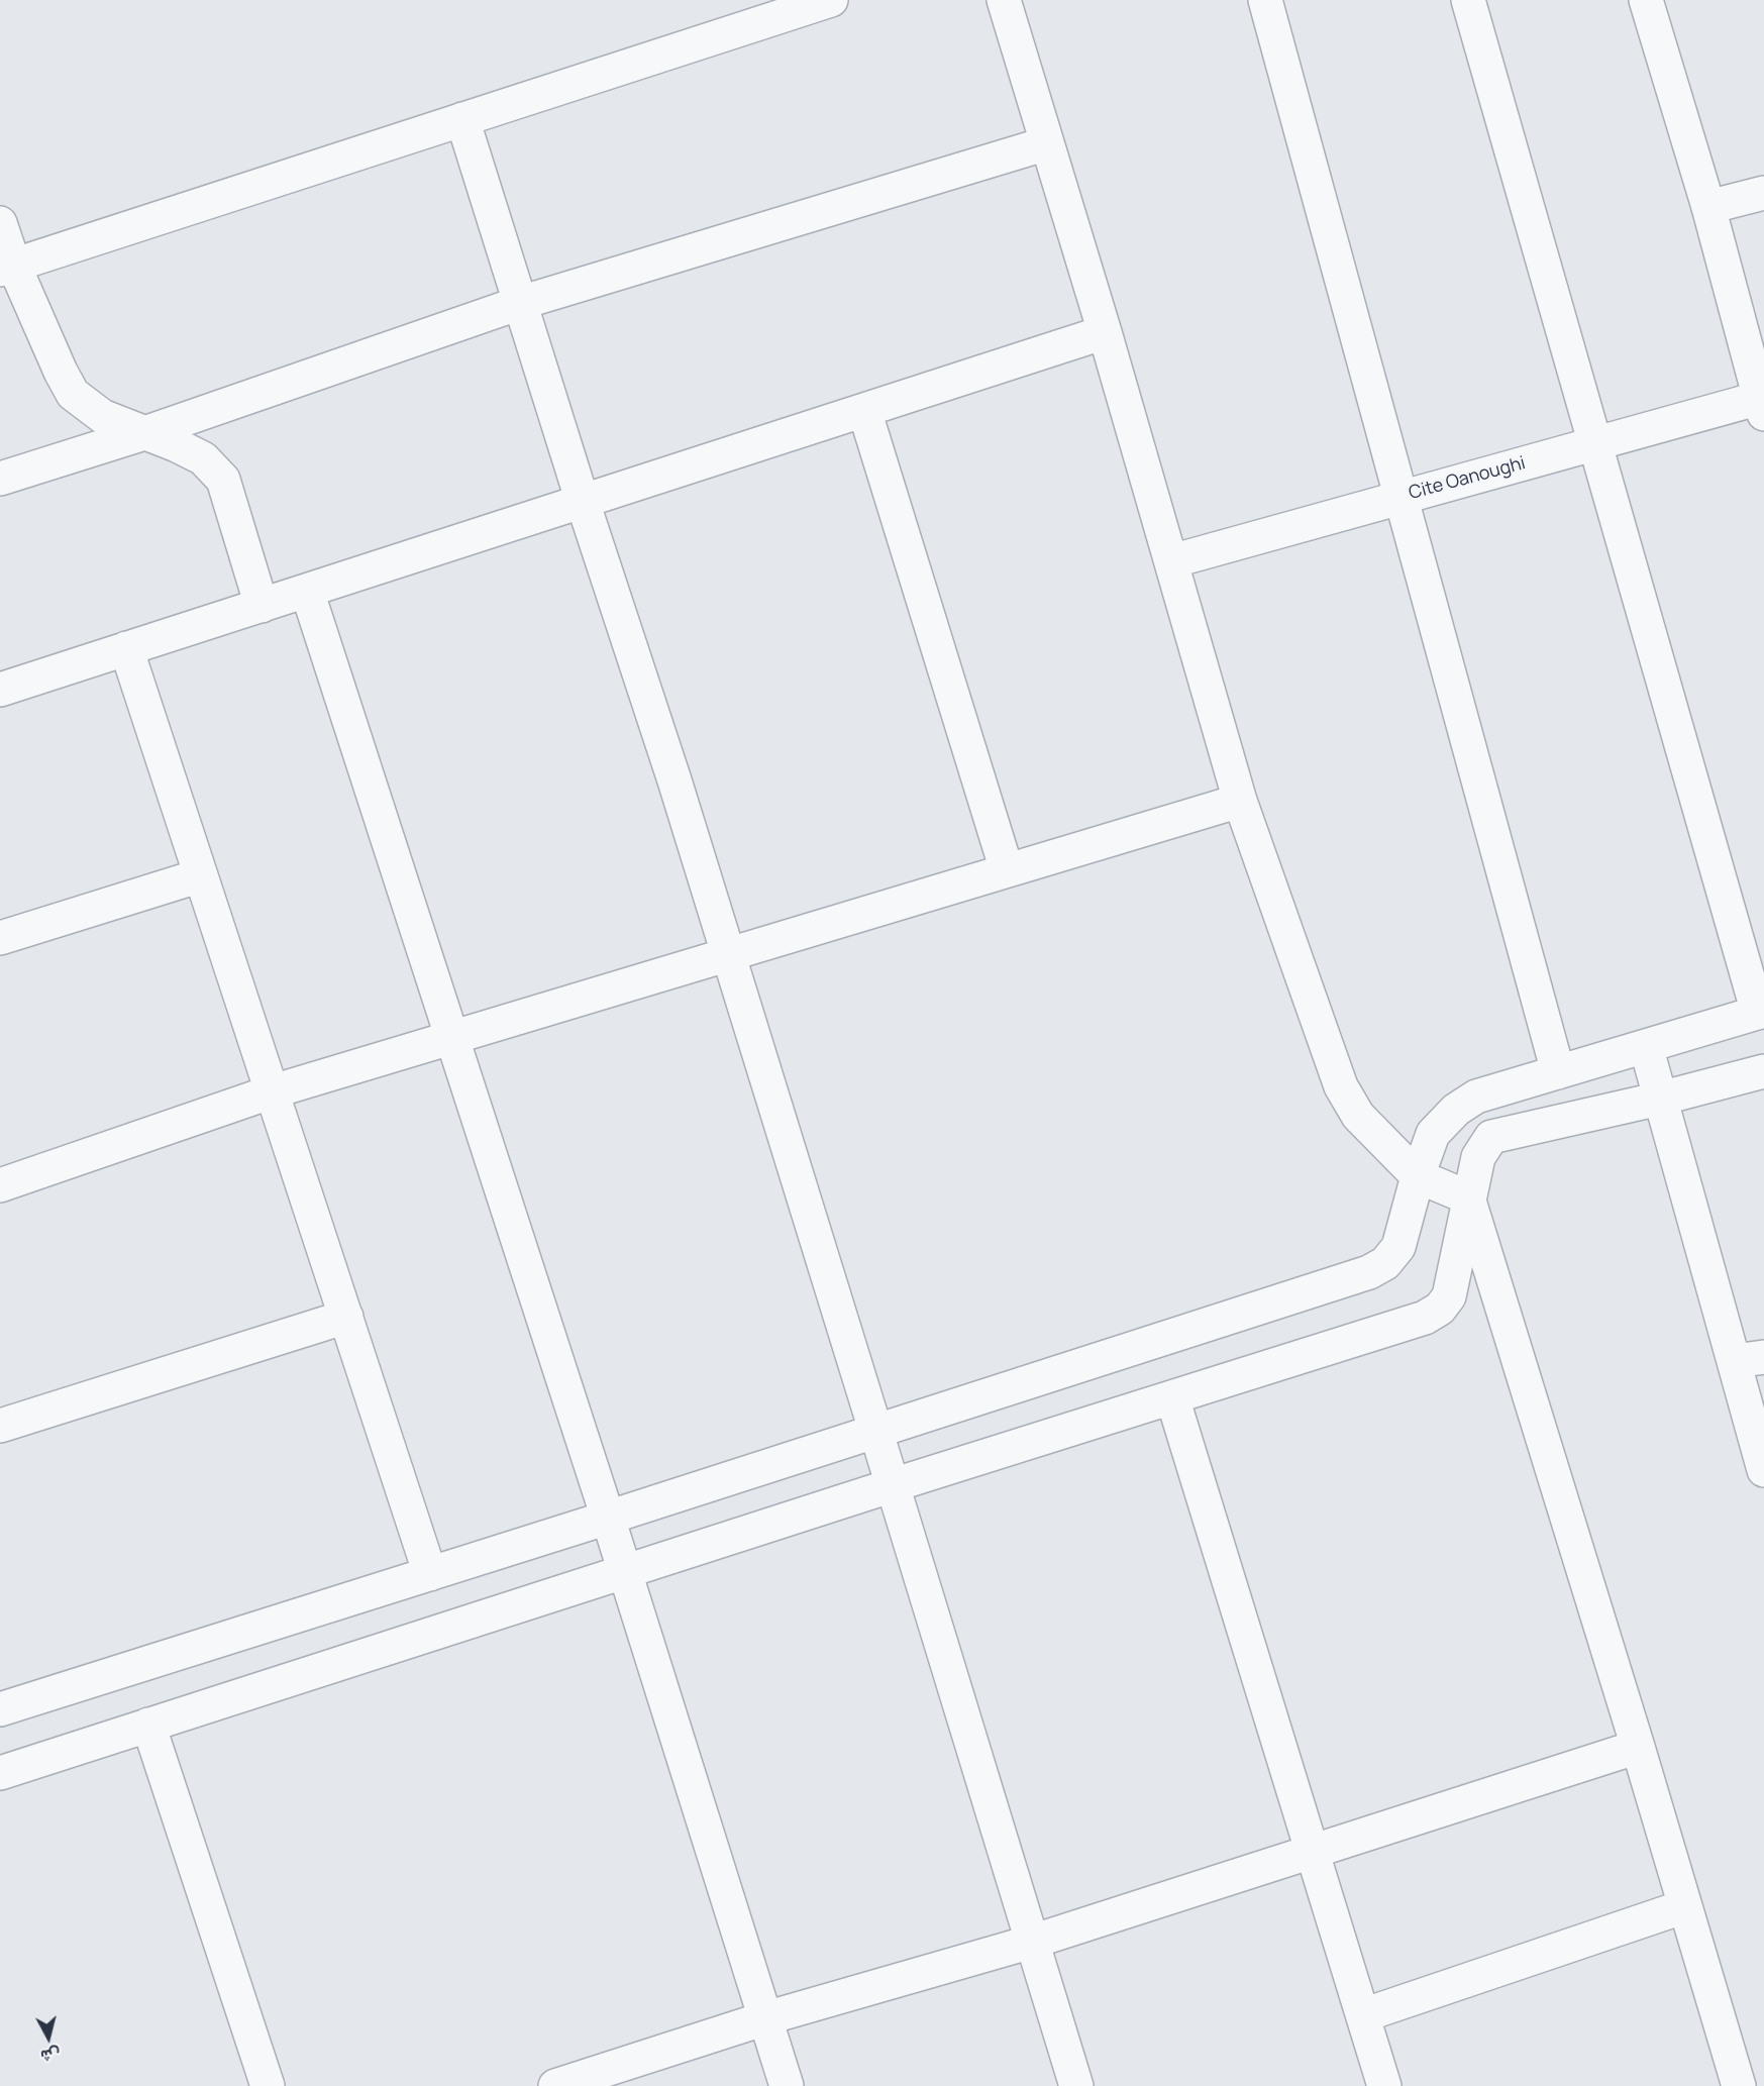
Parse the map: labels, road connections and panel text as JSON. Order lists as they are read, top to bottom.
{
  "streets": {
    "street": ["Cite Oanoughi"]
  },
  "north": "bottom"
}
